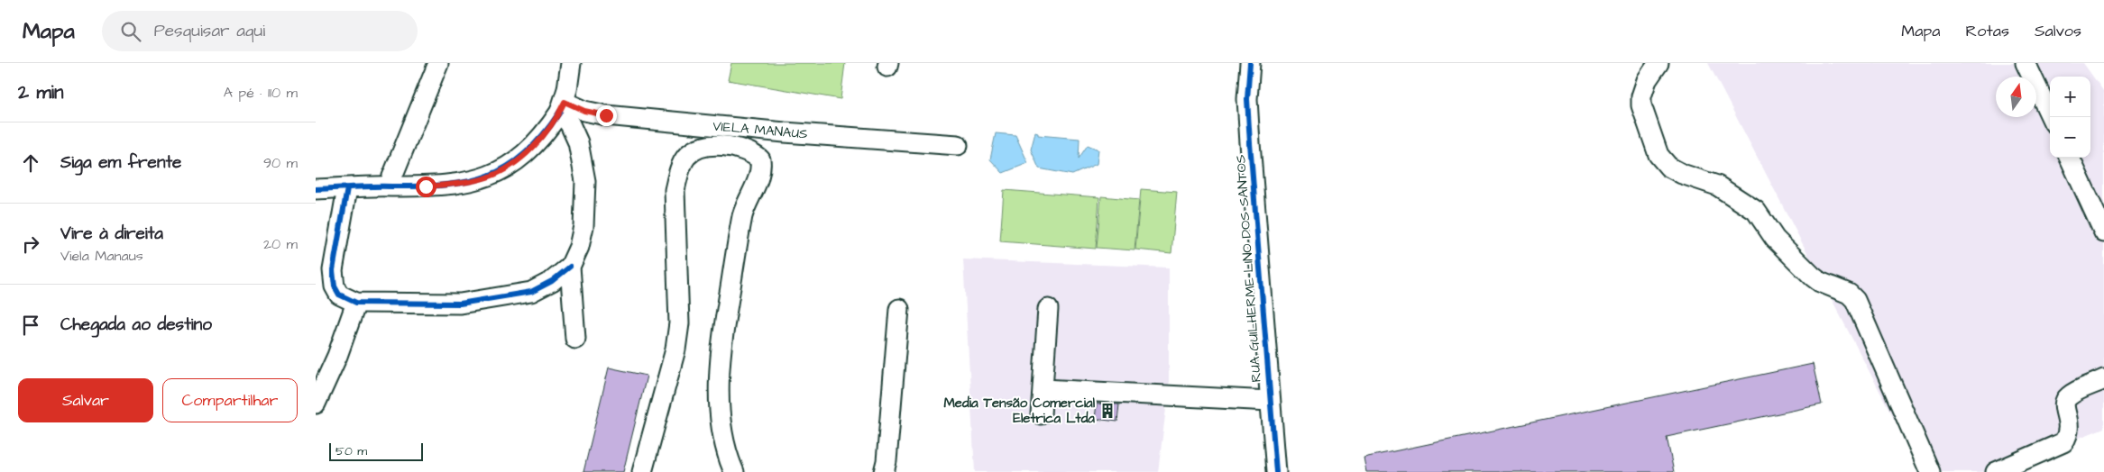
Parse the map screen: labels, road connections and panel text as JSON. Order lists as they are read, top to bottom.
{
  "streets": {
    "street": ["VIELA MANAUS", "RUA GUILHERME LINO DOS SANTOS"]
  },
  "places": {
    "building": ["Media Tensão Comercial Eletrica Ltda"]
  },
  "scale_bar": "50 m",
  "north": "top",
  "page": {
    "header": "Mapa",
    "search": "Pesquisar aqui",
    "nav": ["Mapa", "Rotas", "Salvos"],
    "heading": ["2 min", "A pé · 110 m"],
    "map_buttons": ["+", "−"],
    "list": [
      ["Siga em frente", "90 m"],
      ["Vire à direita", "Viela Manaus", "20 m"],
      "Chegada ao destino"
    ],
    "buttons": ["Salvar", "Compartilhar"],
    "scale": "50 m"
  }
}
